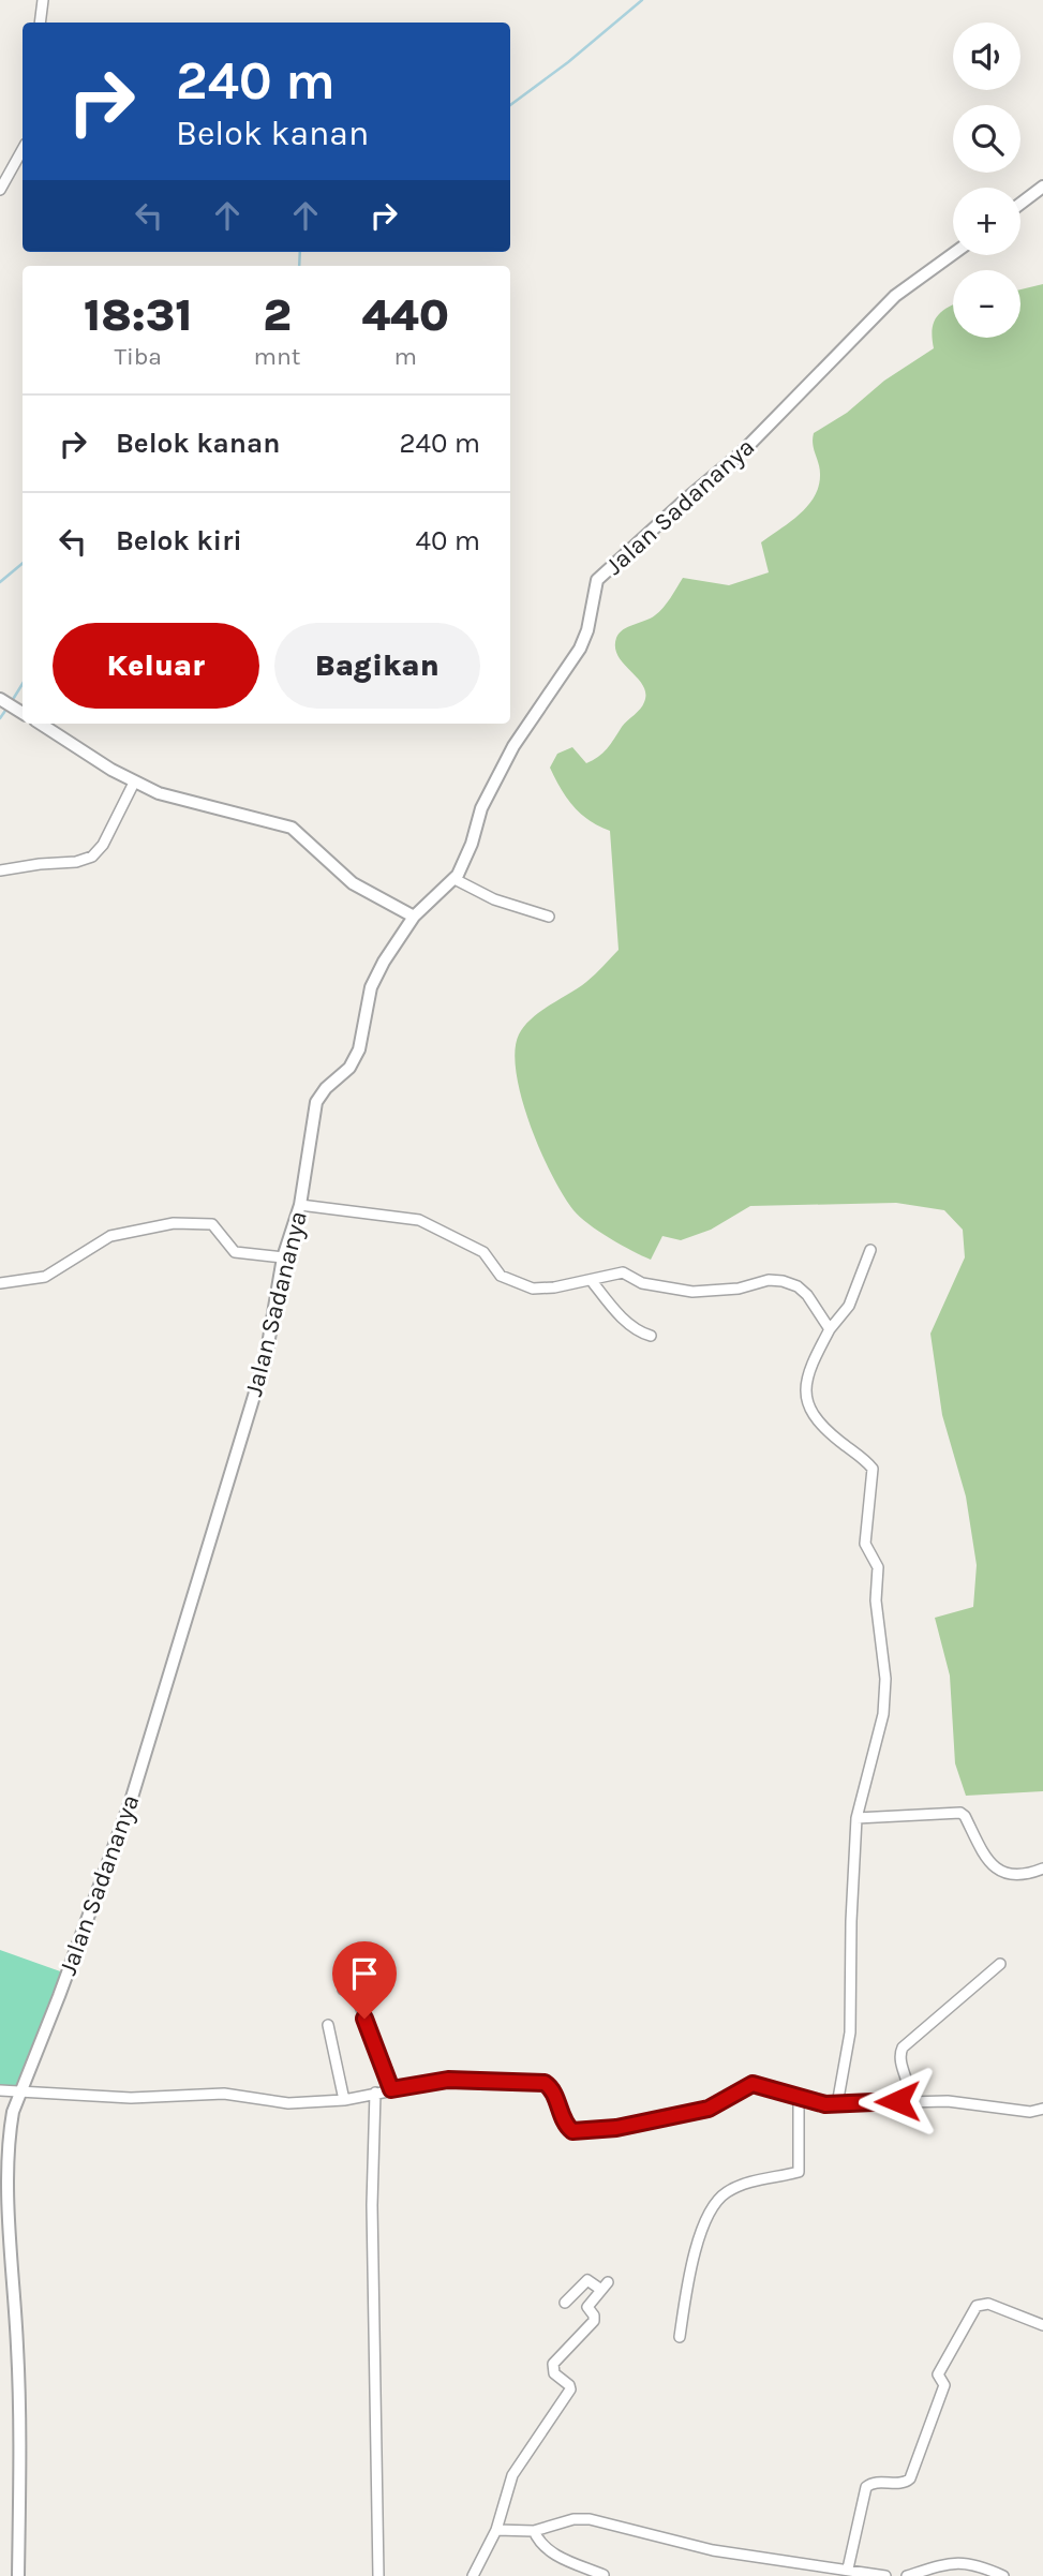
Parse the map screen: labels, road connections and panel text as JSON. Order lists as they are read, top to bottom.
{
  "streets": {
    "street": ["Jalan Sadananya"]
  },
  "page": {
    "map_buttons": ["+", "−"],
    "turn": ["240 m", "Belok kanan"],
    "eta": [
      "18:31",
      "Tiba",
      "2",
      "mnt",
      "440",
      "m"
    ],
    "list": [
      {
        "name": "Belok kanan",
        "value": "240 m"
      },
      {
        "name": "Belok kiri",
        "value": "40 m"
      }
    ],
    "buttons": ["Keluar", "Bagikan"]
  }
}
